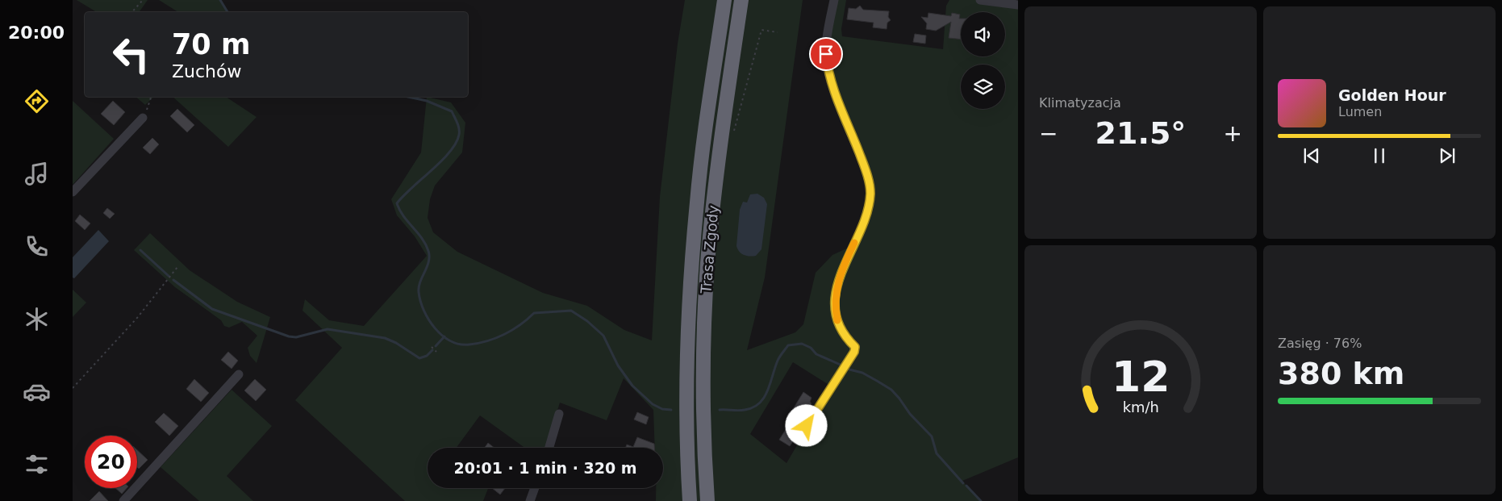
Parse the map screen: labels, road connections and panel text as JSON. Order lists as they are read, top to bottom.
{
  "streets": {
    "highway": ["Trasa Zgody"]
  },
  "page": {
    "tabs": "20:00",
    "tile": [
      "Klimatyzacja",
      ["Zasięg · 76%", "380 km"]
    ],
    "turn": ["70 m", "Zuchów"],
    "song": ["Golden Hour", "Lumen"],
    "heat": ["−", "21.5°", "+"],
    "limit": "20",
    "trip": "20:01 · 1 min · 320 m",
    "gauge": ["12", "km/h"]
  }
}
